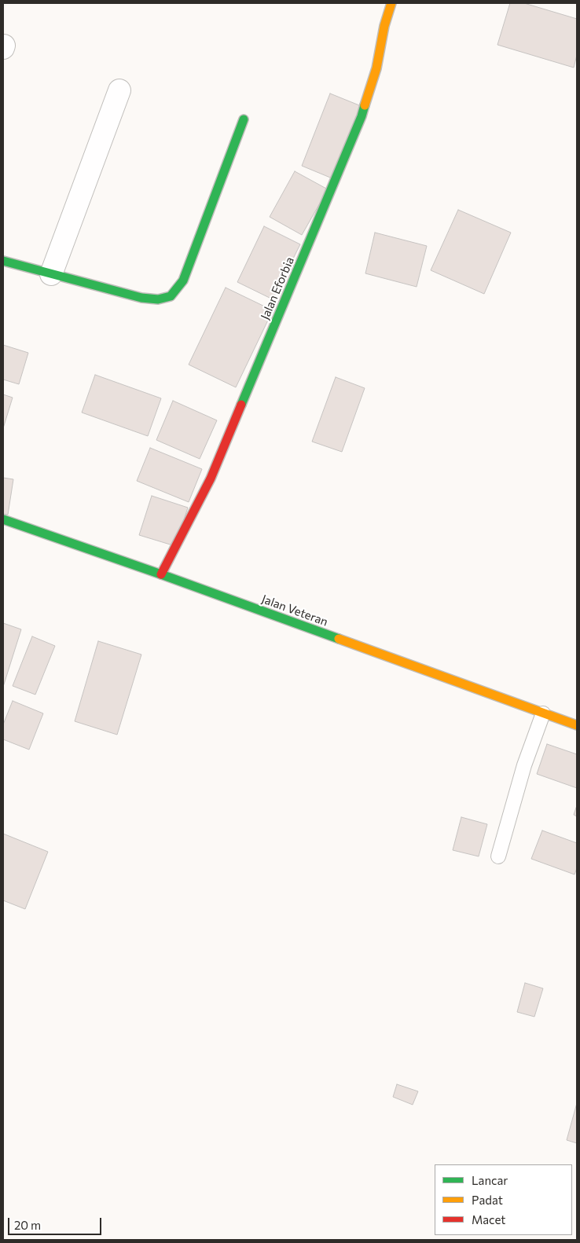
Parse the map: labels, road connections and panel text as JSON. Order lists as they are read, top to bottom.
{
  "streets": {
    "street": ["Jalan Eforbia", "Jalan Veteran"]
  },
  "crossings": [
    ["Jalan Eforbia", "Jalan Veteran"]
  ],
  "legend": ["Lancar", "Padat", "Macet"],
  "scale_bar": "20 m"
}
